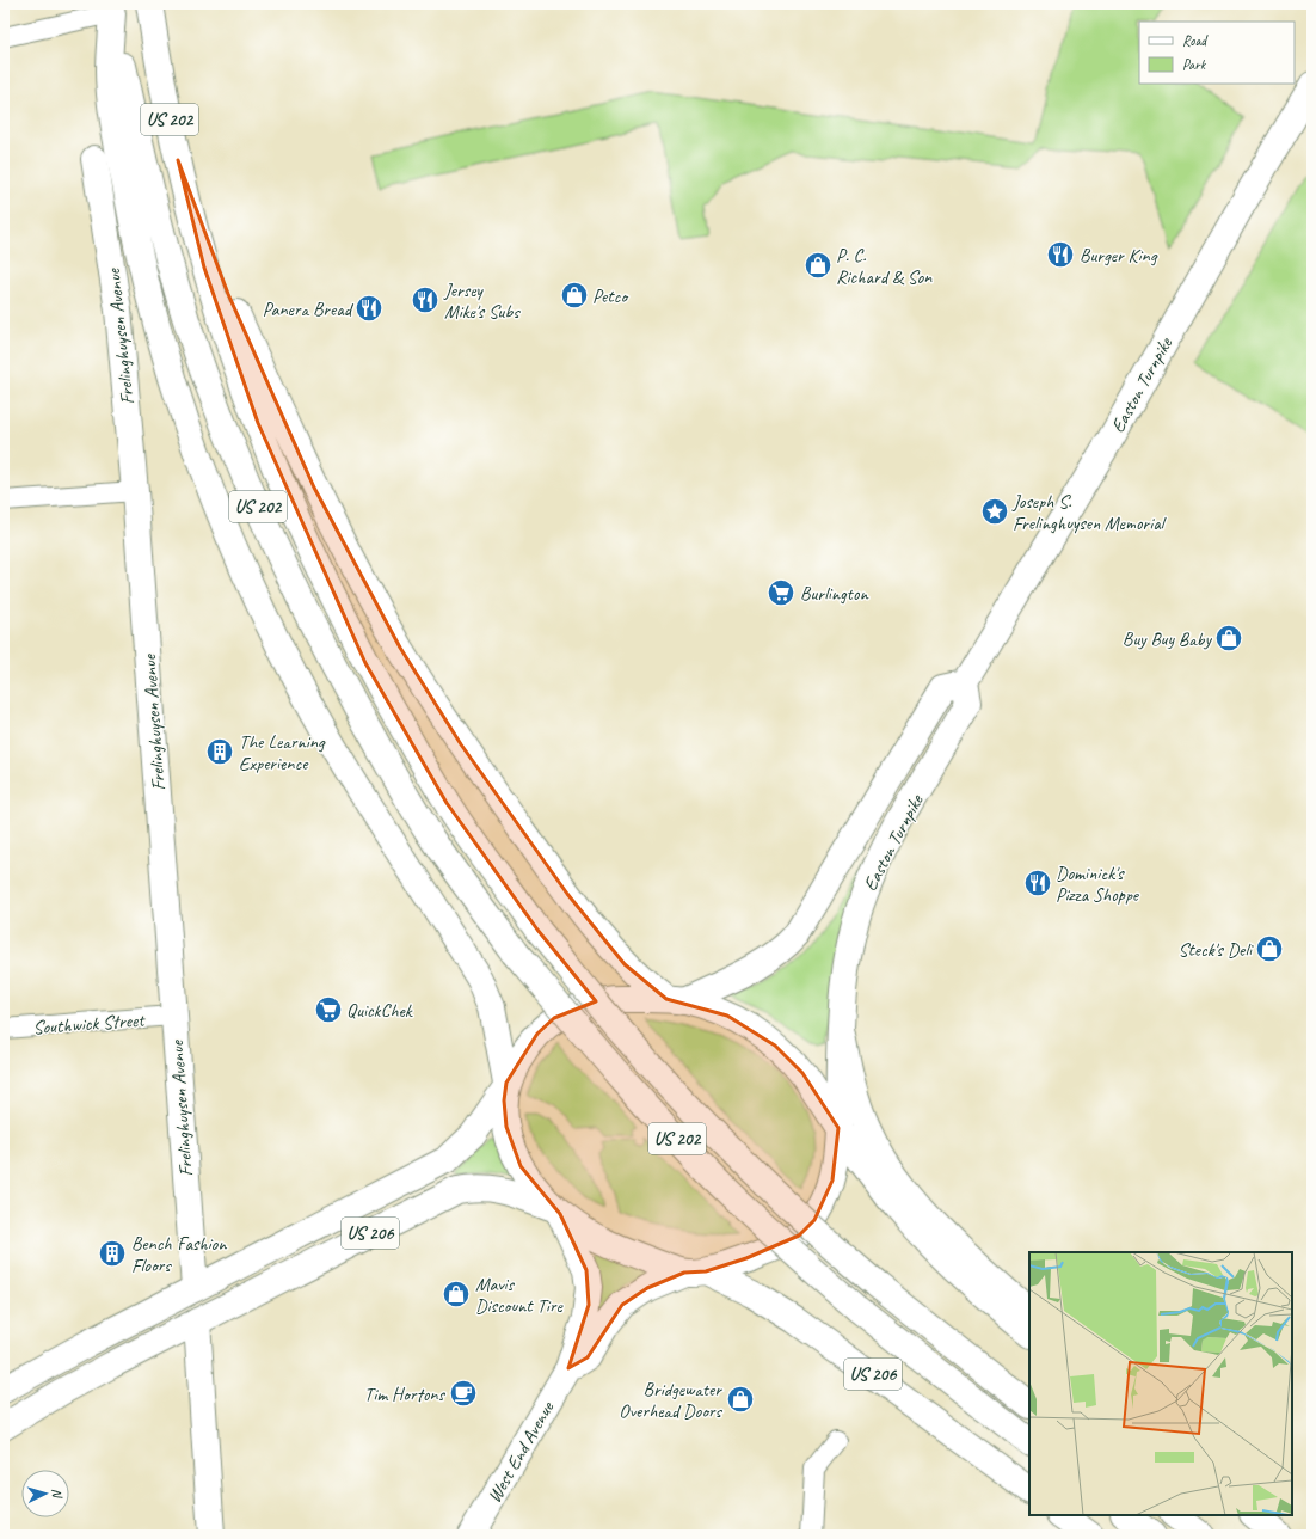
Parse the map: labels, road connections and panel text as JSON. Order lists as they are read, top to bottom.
{
  "streets": {
    "main road": [
      "US 202",
      "Frelinghuysen Avenue",
      "Easton Turnpike",
      "US 206",
      "West End Avenue"
    ],
    "street": ["Southwick Street"]
  },
  "crossings": [
    ["Frelinghuysen Avenue", "Southwick Street"],
    ["Frelinghuysen Avenue", "US 206"],
    ["Easton Turnpike", "US 206"],
    ["Easton Turnpike", "West End Avenue"],
    ["US 206", "West End Avenue"]
  ],
  "places": {
    "restaurant": [
      "Burger King",
      "Jersey Mike's Subs",
      "Panera Bread",
      "Dominick's Pizza Shoppe"
    ],
    "shop": [
      "P. C. Richard & Son",
      "Petco",
      "Buy Buy Baby",
      "Steck's Deli",
      "Mavis Discount Tire",
      "Bridgewater Overhead Doors"
    ],
    "place": ["Joseph S. Frelinghuysen Memorial"],
    "supermarket": ["Burlington", "QuickChek"],
    "building": ["The Learning Experience", "Bench Fashion Floors"],
    "cafe": ["Tim Hortons"]
  },
  "legend": ["Road", "Park"],
  "north": "right"
}
